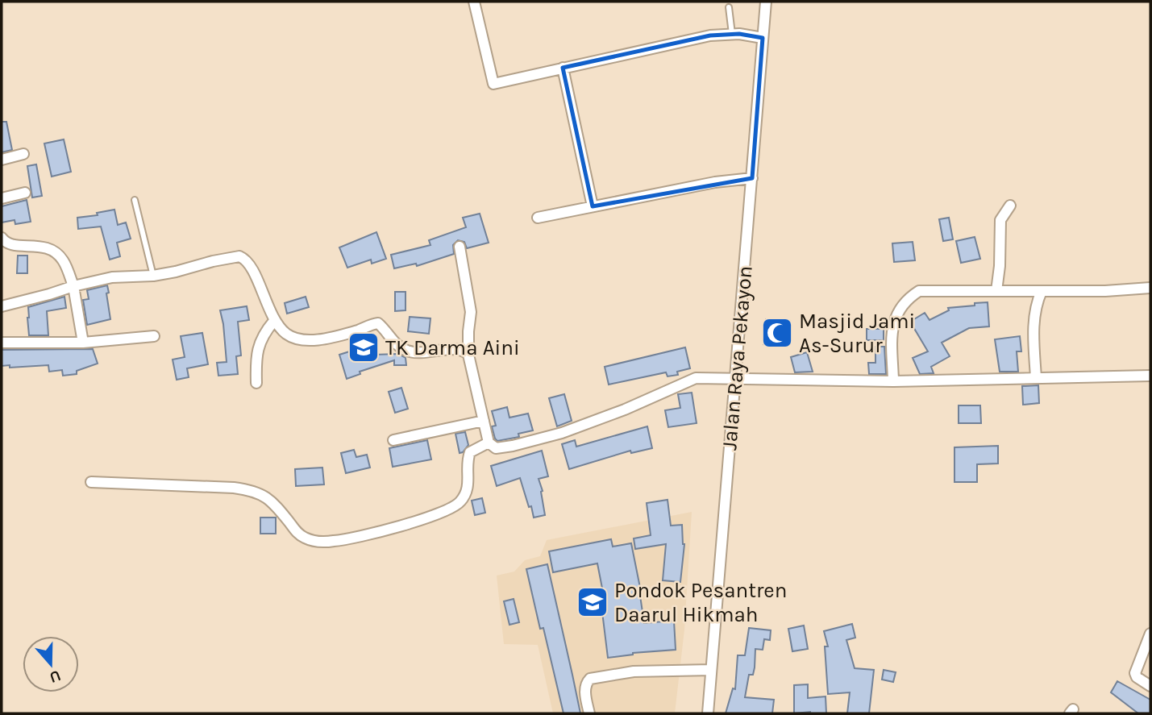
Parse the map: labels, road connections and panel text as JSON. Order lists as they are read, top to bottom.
{
  "streets": {
    "street": ["Jalan Raya Pekayon"]
  },
  "places": {
    "mosque": ["Masjid Jami As-Surur"],
    "school or university": ["TK Darma Aini", "Pondok Pesantren Daarul Hikmah"]
  },
  "north": "bottom"
}
